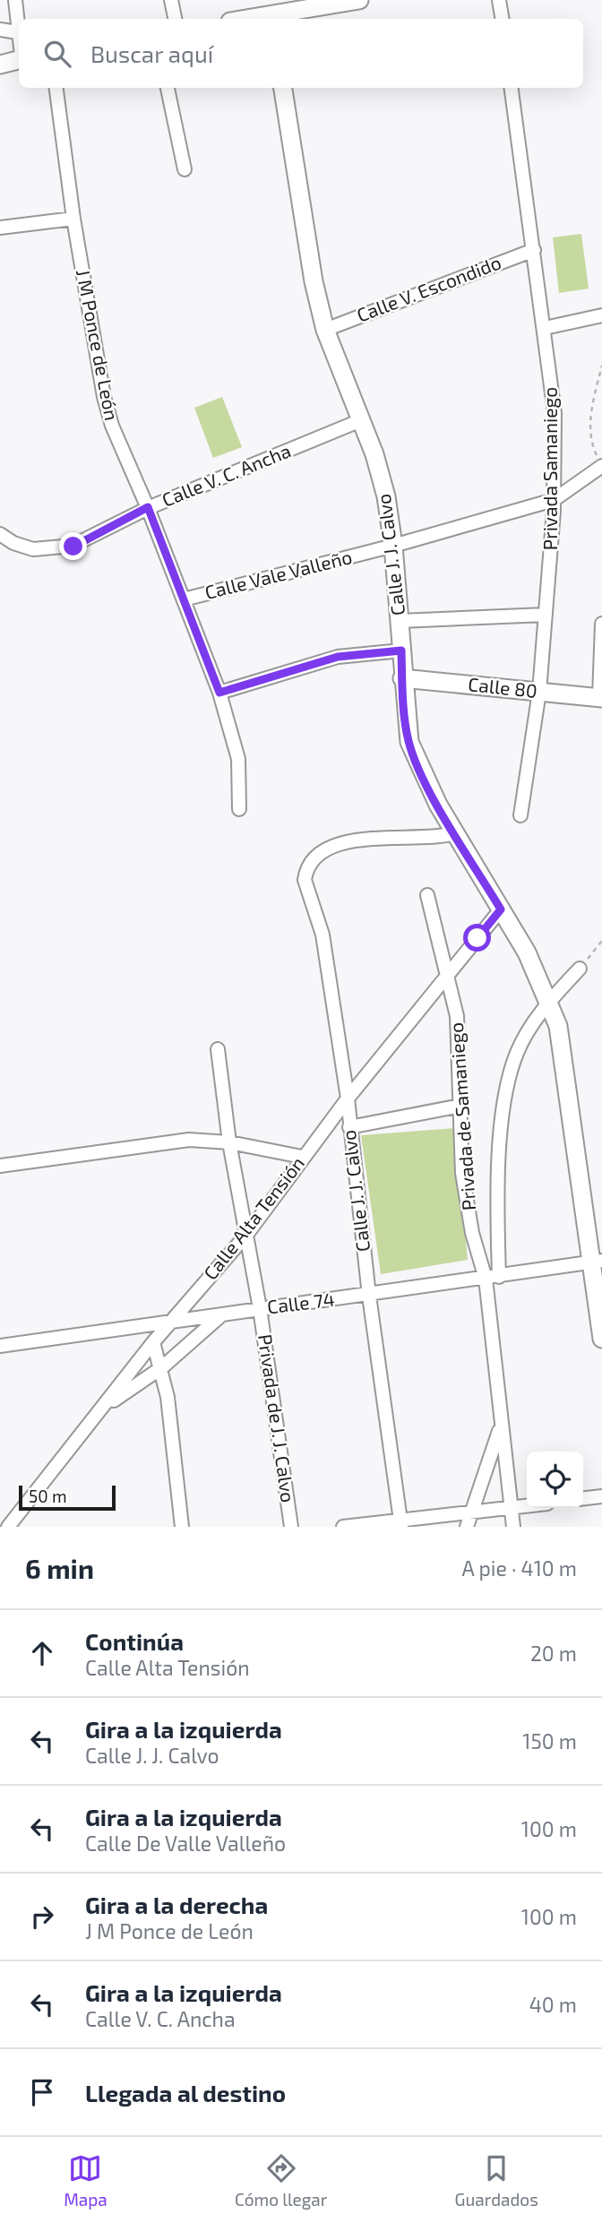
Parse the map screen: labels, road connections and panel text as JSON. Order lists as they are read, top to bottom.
{
  "streets": {
    "street": [
      "Calle V. Escondido",
      "J M Ponce de León",
      "Privada Samaniego",
      "Calle V. C. Ancha",
      "Calle J. J. Calvo",
      "Calle Vale Valleño",
      "Calle 80",
      "Privada de Samaniego",
      "Calle Alta Tensión",
      "Calle 74",
      "Privada de J. J. Calvo"
    ]
  },
  "crossings": [
    ["Calle V. Escondido", "Privada Samaniego"],
    ["Calle V. Escondido", "Calle J. J. Calvo"],
    ["J M Ponce de León", "Calle V. C. Ancha"],
    ["J M Ponce de León", "Calle Vale Valleño"],
    ["Privada Samaniego", "Calle Vale Valleño"],
    ["Privada Samaniego", "Calle 80"],
    ["Calle V. C. Ancha", "Calle J. J. Calvo"],
    ["Calle J. J. Calvo", "Calle Vale Valleño"],
    ["Calle J. J. Calvo", "Calle 80"],
    ["Calle J. J. Calvo", "Privada de Samaniego"],
    ["Calle J. J. Calvo", "Calle Alta Tensión"],
    ["Calle J. J. Calvo", "Calle 74"],
    ["Privada de Samaniego", "Calle Alta Tensión"],
    ["Privada de Samaniego", "Calle 74"],
    ["Calle Alta Tensión", "Calle 74"],
    ["Calle Alta Tensión", "Privada de J. J. Calvo"],
    ["Calle 74", "Privada de J. J. Calvo"]
  ],
  "scale_bar": "50 m",
  "page": {
    "search": "Buscar aquí",
    "scale": "50 m",
    "heading": ["6 min", "A pie · 410 m"],
    "list": [
      ["Continúa", "Calle Alta Tensión", "20 m"],
      ["Gira a la izquierda", "Calle J. J. Calvo", "150 m"],
      ["Gira a la izquierda", "Calle De Valle Valleño", "100 m"],
      ["Gira a la derecha", "J M Ponce de León", "100 m"],
      ["Gira a la izquierda", "Calle V. C. Ancha", "40 m"],
      "Llegada al destino"
    ],
    "nav": ["Mapa", "Cómo llegar", "Guardados"]
  }
}
